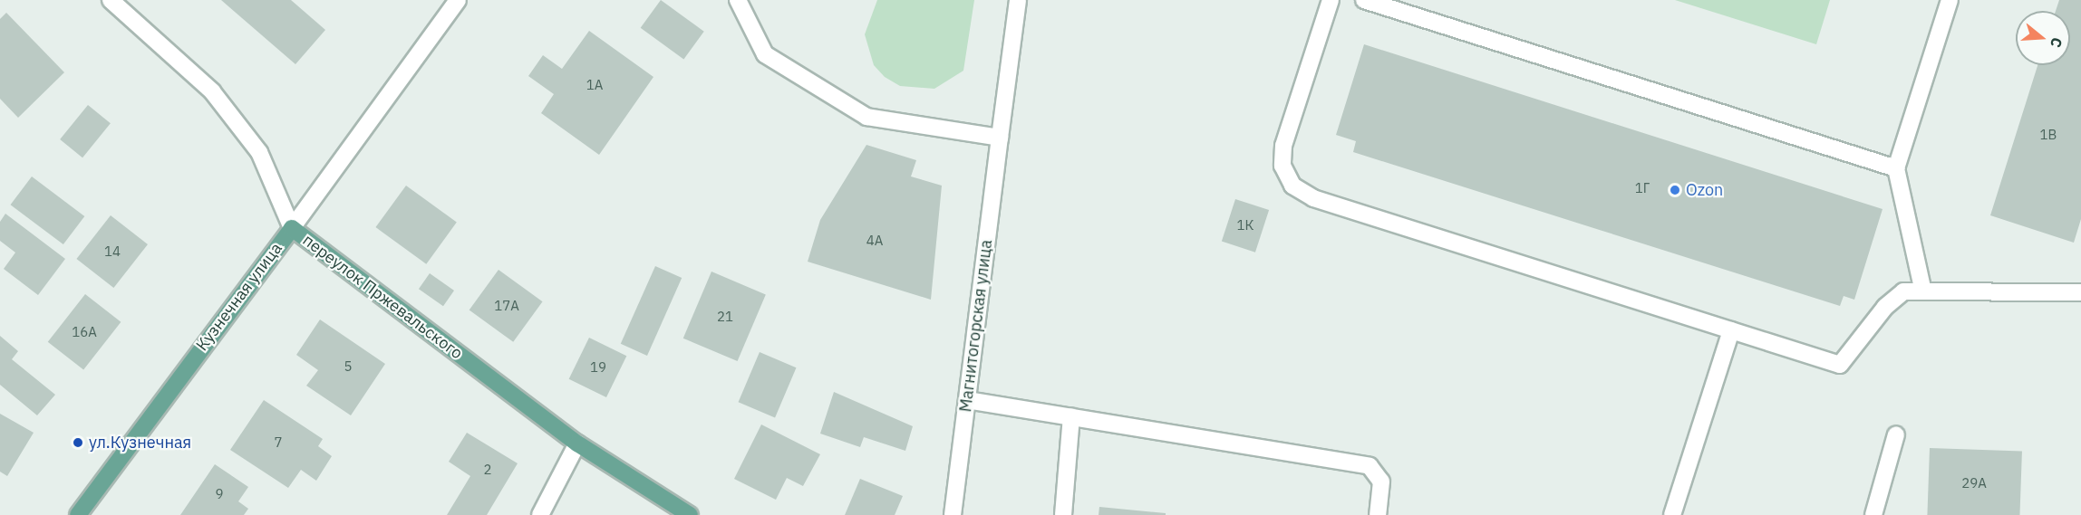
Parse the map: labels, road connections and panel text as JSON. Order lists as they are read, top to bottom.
{
  "streets": {
    "main road": ["Кузнечная улица", "переулок Пржевальского"],
    "street": ["Магнитогорская улица"]
  },
  "crossings": [
    ["Кузнечная улица", "переулок Пржевальского"]
  ],
  "places": ["Ozon", "ул.Кузнечная"],
  "house_numbers": [
    "1А",
    "1В",
    "1Г",
    "1К",
    "4А",
    "14",
    "17А",
    "21",
    "16А",
    "5",
    "19",
    "7",
    "2",
    "29А",
    "9"
  ],
  "north": "right"
}
